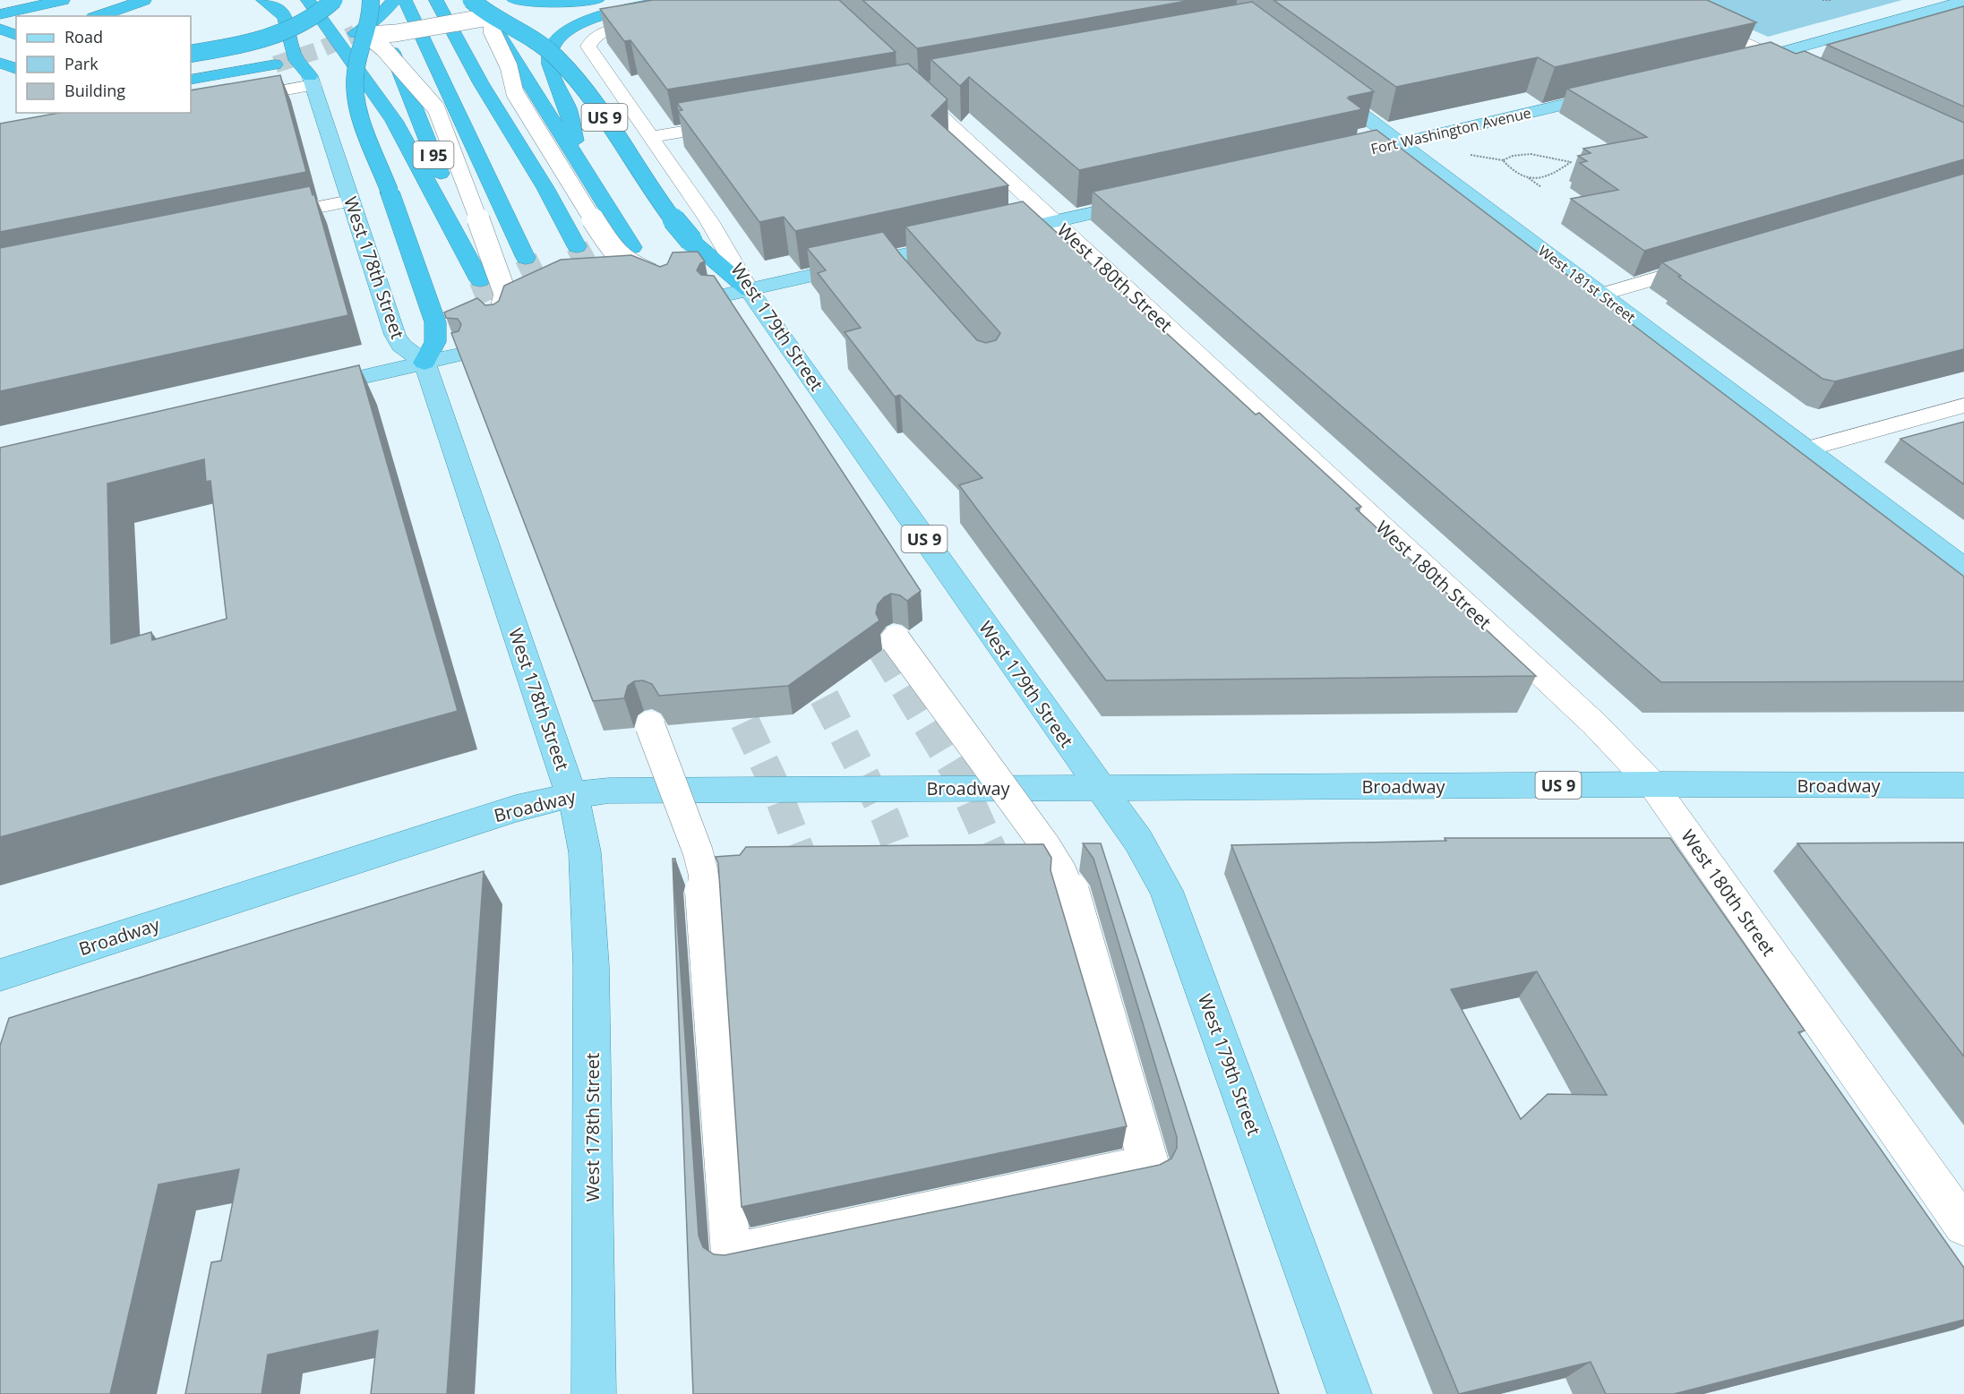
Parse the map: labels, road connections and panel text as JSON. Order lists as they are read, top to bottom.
{
  "streets": {
    "highway": ["US 9", "I 95"],
    "main road": [
      "Fort Washington Avenue",
      "West 178th Street",
      "West 181st Street",
      "West 179th Street",
      "Broadway"
    ],
    "street": ["West 180th Street"]
  },
  "crossings": [
    ["US 9", "West 179th Street"],
    ["Fort Washington Avenue", "West 181st Street"],
    ["West 178th Street", "Broadway"],
    ["West 180th Street", "Broadway"],
    ["West 179th Street", "Broadway"]
  ],
  "legend": ["Road", "Park", "Building"]
}
